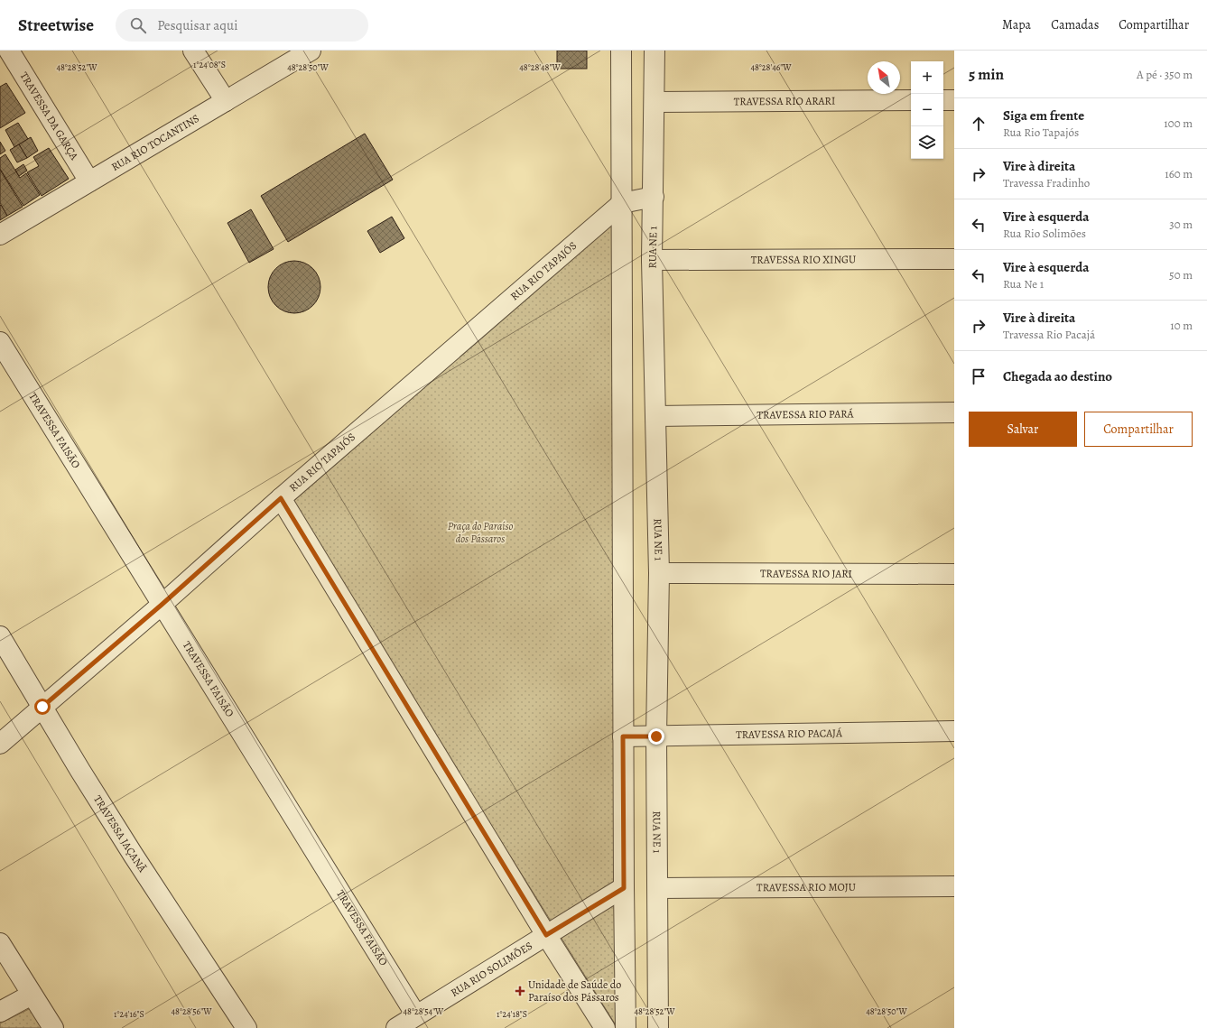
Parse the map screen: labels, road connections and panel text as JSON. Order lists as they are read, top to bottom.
{
  "streets": {
    "street": [
      "TRAVESSA RIO ARARI",
      "TRAVESSA DA GARÇA",
      "RUA RIO TOCANTINS",
      "RUA NE 1",
      "TRAVESSA RIO XINGU",
      "RUA RIO TAPAJÓS",
      "TRAVESSA RIO PARÁ",
      "TRAVESSA FAISÃO",
      "TRAVESSA RIO JARI",
      "TRAVESSA RIO PACAJÁ",
      "TRAVESSA JAÇANÃ",
      "TRAVESSA RIO MOJU",
      "RUA RIO SOLIMÕES"
    ]
  },
  "crossings": [
    ["TRAVESSA RIO ARARI", "RUA NE 1"],
    ["TRAVESSA DA GARÇA", "RUA RIO TOCANTINS"],
    ["RUA NE 1", "TRAVESSA RIO XINGU"],
    ["RUA NE 1", "RUA RIO TAPAJÓS"],
    ["RUA NE 1", "TRAVESSA RIO PARÁ"],
    ["RUA NE 1", "TRAVESSA RIO JARI"],
    ["RUA NE 1", "TRAVESSA RIO PACAJÁ"],
    ["RUA NE 1", "TRAVESSA RIO MOJU"],
    ["RUA RIO TAPAJÓS", "TRAVESSA FAISÃO"],
    ["RUA RIO TAPAJÓS", "TRAVESSA JAÇANÃ"],
    ["TRAVESSA FAISÃO", "RUA RIO SOLIMÕES"]
  ],
  "parks": ["Praça do Paraíso dos Pássaros"],
  "places": {
    "health": ["Unidade de Saúde do Paraíso dos Pássaros"]
  },
  "north": "top left",
  "page": {
    "header": "Streetwise",
    "search": "Pesquisar aqui",
    "nav": ["Mapa", "Camadas", "Compartilhar"],
    "heading": ["5 min", "A pé · 350 m"],
    "map_buttons": ["+", "−"],
    "list": [
      ["Siga em frente", "Rua Rio Tapajós", "100 m"],
      ["Vire à direita", "Travessa Fradinho", "160 m"],
      ["Vire à esquerda", "Rua Rio Solimões", "30 m"],
      ["Vire à esquerda", "Rua Ne 1", "50 m"],
      ["Vire à direita", "Travessa Rio Pacajá", "10 m"],
      "Chegada ao destino"
    ],
    "buttons": ["Salvar", "Compartilhar"]
  },
  "coordinates": [
    "1°24'08\"S",
    "48°28'52\"W",
    "48°28'46\"W",
    "48°28'50\"W",
    "48°28'48\"W",
    "48°28'56\"W",
    "48°28'54\"W",
    "1°24'16\"S",
    "1°24'18\"S"
  ]
}
